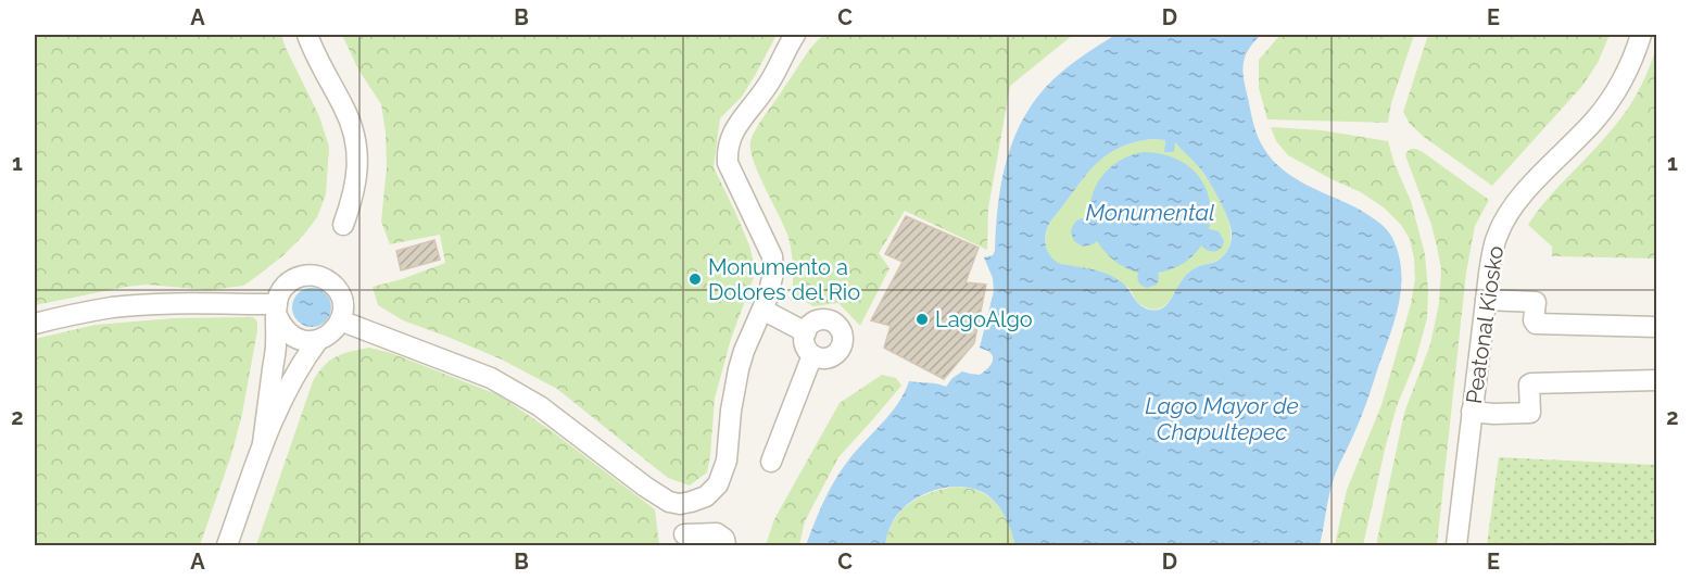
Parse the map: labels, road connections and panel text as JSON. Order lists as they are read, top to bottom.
{
  "streets": {
    "street": ["Peatonal Kiosko"]
  },
  "water": ["Monumental", "Lago Mayor de Chapultepec"],
  "places": ["Monumento a Dolores del Rio", "LagoAlgo"],
  "grid": {
    "columns": [
      "A",
      "B",
      "C",
      "D",
      "E"
    ],
    "rows": ["1", "2"]
  }
}
